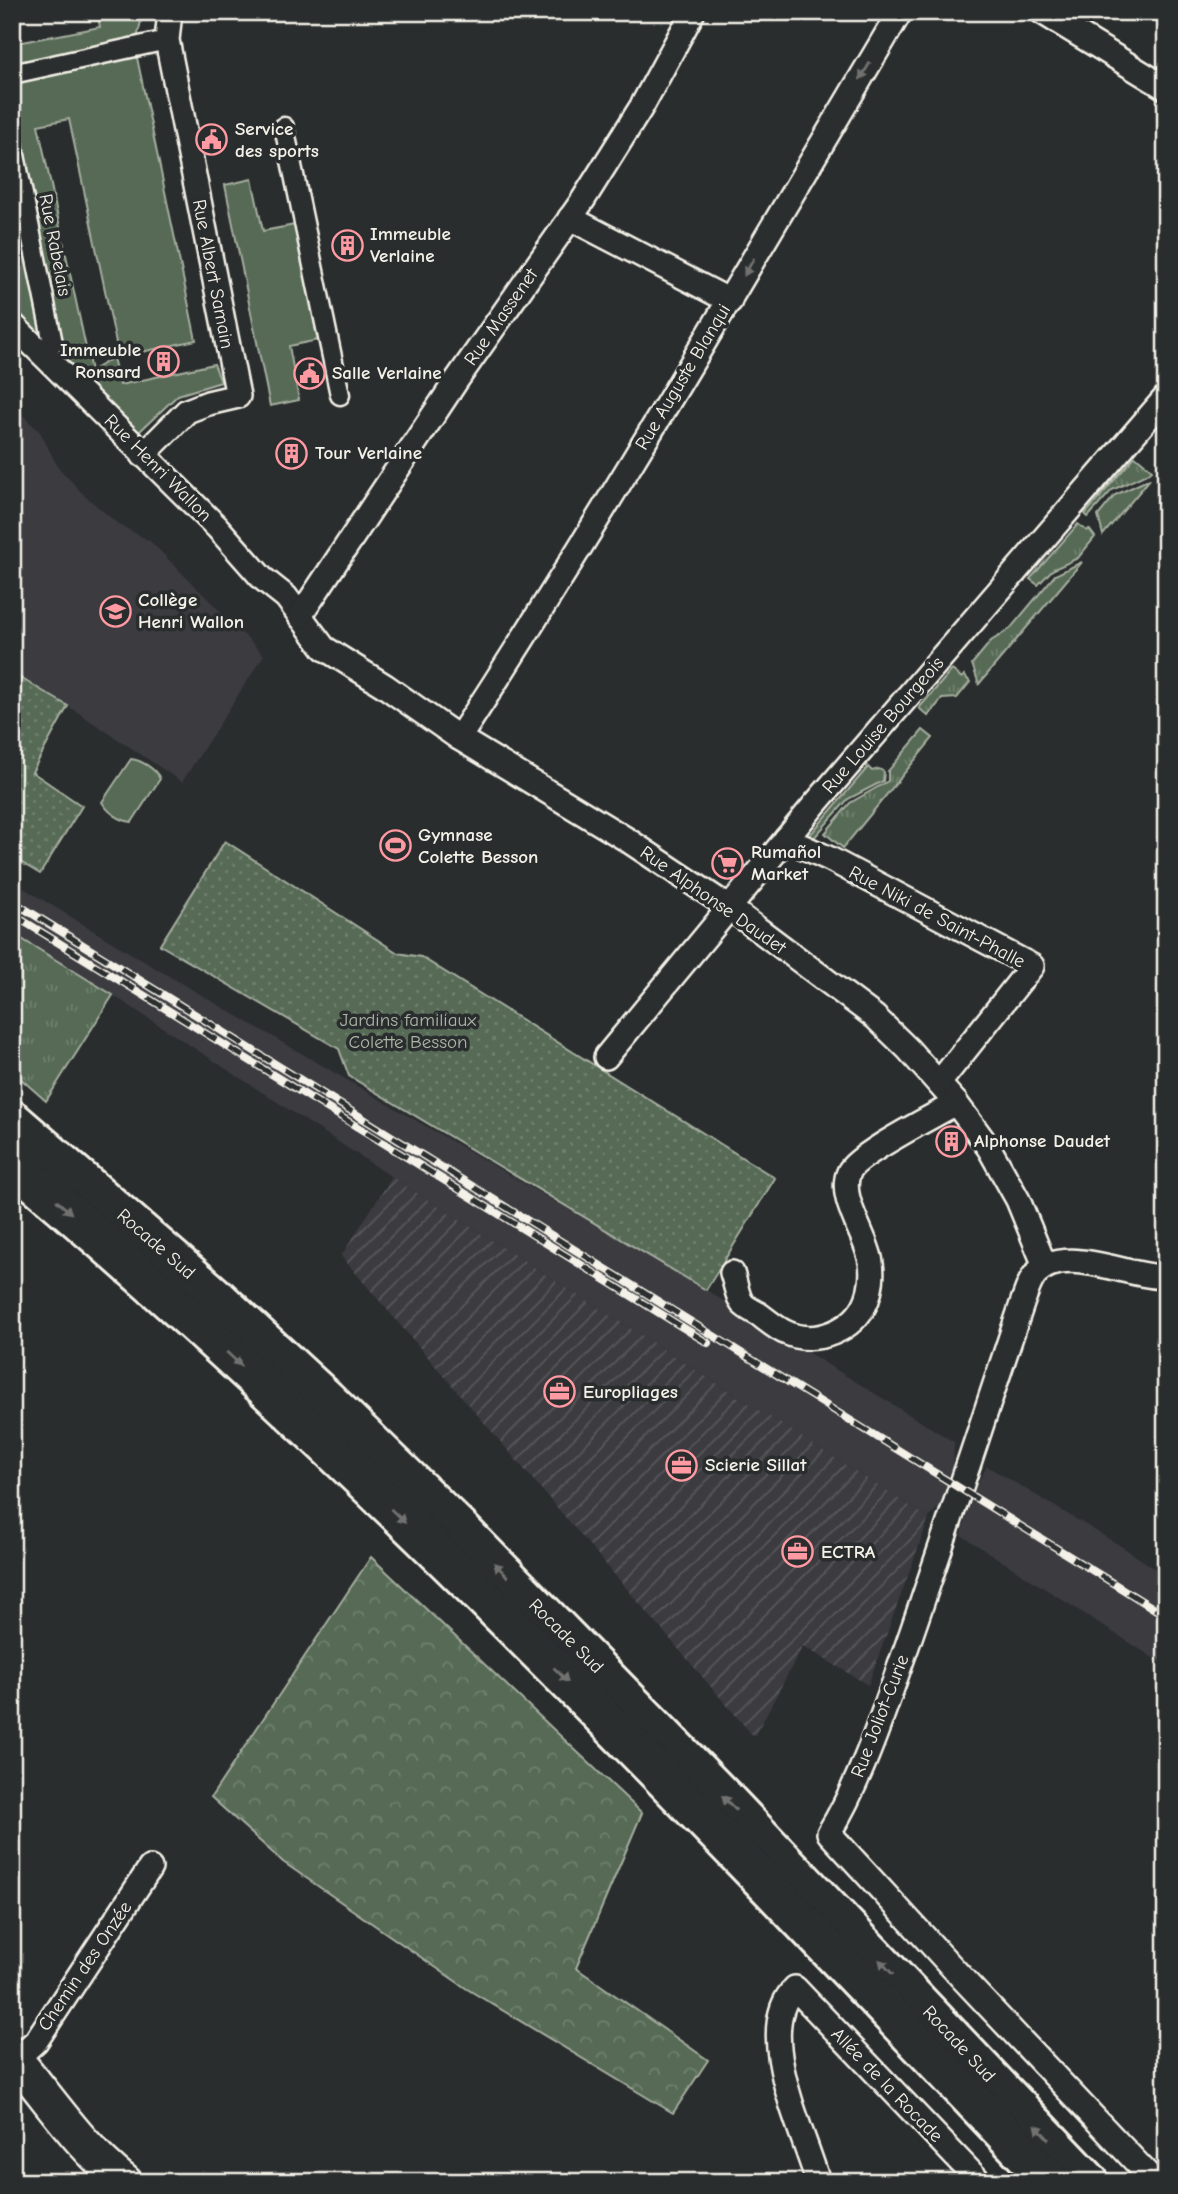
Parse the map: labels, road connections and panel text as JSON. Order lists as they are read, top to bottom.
{
  "streets": {
    "highway": ["Rocade Sud"],
    "street": [
      "Rue Rabelais",
      "Rue Albert Samain",
      "Rue Massenet",
      "Rue Auguste Blanqui",
      "Rue Henri Wallon",
      "Rue Louise Bourgeois",
      "Rue Alphonse Daudet",
      "Rue Niki de Saint-Phalle",
      "Rue Joliot-Curie",
      "Chemin des Onzée",
      "Allée de la Rocade"
    ]
  },
  "crossings": [
    ["Rue Rabelais", "Rue Henri Wallon"],
    ["Rue Albert Samain", "Rue Henri Wallon"],
    ["Rue Massenet", "Rue Henri Wallon"],
    ["Rue Massenet", "Rue Alphonse Daudet"],
    ["Rue Auguste Blanqui", "Rue Alphonse Daudet"],
    ["Rue Henri Wallon", "Rue Alphonse Daudet"],
    ["Rue Louise Bourgeois", "Rue Alphonse Daudet"],
    ["Rue Louise Bourgeois", "Rue Niki de Saint-Phalle"],
    ["Rue Alphonse Daudet", "Rue Niki de Saint-Phalle"],
    ["Rue Alphonse Daudet", "Rue Joliot-Curie"]
  ],
  "one_way": ["Rue Auguste Blanqui"],
  "parks": ["Jardins familiaux Colette Besson"],
  "places": {
    "public building": ["Service des sports", "Salle Verlaine"],
    "building": [
      "Immeuble Verlaine",
      "Immeuble Ronsard",
      "Tour Verlaine",
      "Alphonse Daudet"
    ],
    "school or university": ["Collège Henri Wallon"],
    "sports": ["Gymnase Colette Besson"],
    "supermarket": ["Rumañol Market"],
    "office": ["Europliages", "Scierie Sillat", "ECTRA"]
  }
}
